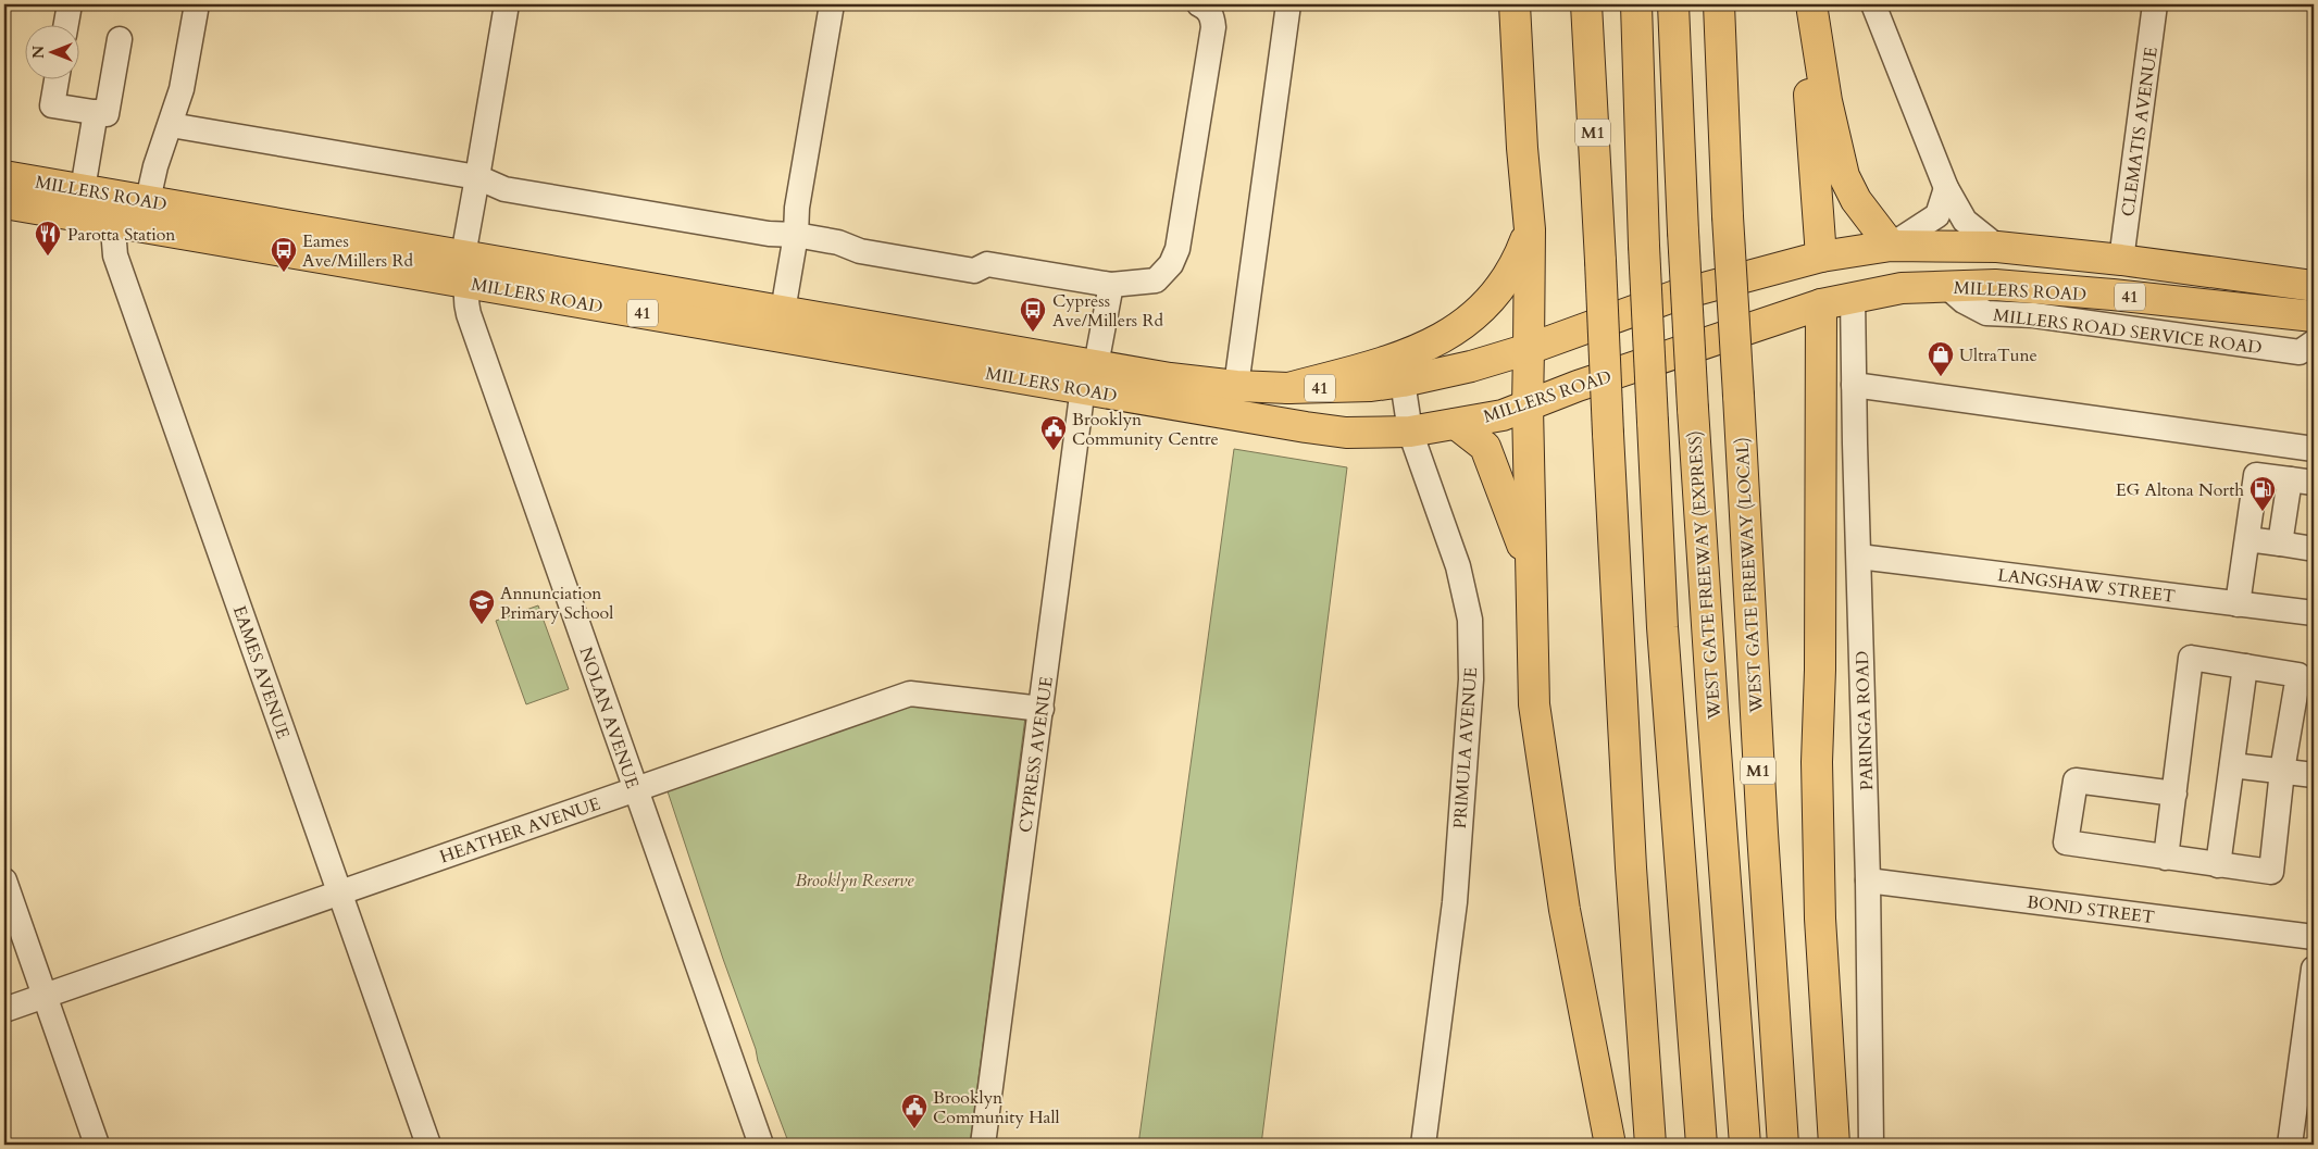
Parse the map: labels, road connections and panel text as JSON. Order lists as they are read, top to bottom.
{
  "streets": {
    "main road": [
      "M1",
      "MILLERS ROAD",
      "41",
      "WEST GATE FREEWAY (EXPRESS)",
      "WEST GATE FREEWAY (LOCAL)"
    ],
    "street": [
      "CLEMATIS AVENUE",
      "MILLERS ROAD SERVICE ROAD",
      "LANGSHAW STREET",
      "EAMES AVENUE",
      "NOLAN AVENUE",
      "PARINGA ROAD",
      "PRIMULA AVENUE",
      "CYPRESS AVENUE",
      "HEATHER AVENUE",
      "BOND STREET"
    ]
  },
  "crossings": [
    ["CLEMATIS AVENUE", "41"],
    ["MILLERS ROAD", "41"],
    ["MILLERS ROAD", "MILLERS ROAD SERVICE ROAD"],
    ["MILLERS ROAD", "EAMES AVENUE"],
    ["MILLERS ROAD", "NOLAN AVENUE"],
    ["MILLERS ROAD", "PARINGA ROAD"],
    ["MILLERS ROAD", "PRIMULA AVENUE"],
    ["MILLERS ROAD", "CYPRESS AVENUE"],
    ["41", "PRIMULA AVENUE"],
    ["LANGSHAW STREET", "PARINGA ROAD"],
    ["EAMES AVENUE", "HEATHER AVENUE"],
    ["NOLAN AVENUE", "HEATHER AVENUE"],
    ["PARINGA ROAD", "BOND STREET"],
    ["CYPRESS AVENUE", "HEATHER AVENUE"]
  ],
  "parks": ["Brooklyn Reserve"],
  "places": {
    "restaurant": ["Parotta Station"],
    "bus stop": ["Eames Ave/Millers Rd", "Cypress Ave/Millers Rd"],
    "shop": ["UltraTune"],
    "public building": ["Brooklyn Community Centre", "Brooklyn Community Hall"],
    "fuel station": ["EG Altona North"],
    "school or university": ["Annunciation Primary School"]
  },
  "north": "left"
}
